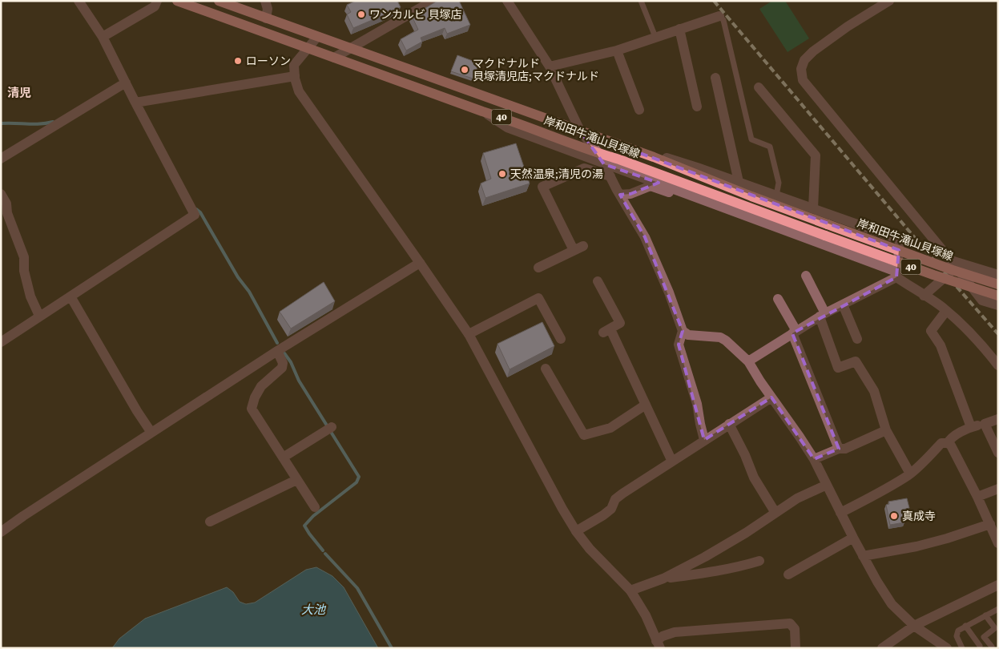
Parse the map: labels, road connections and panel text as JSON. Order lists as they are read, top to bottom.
{
  "streets": {
    "main road": ["40", "岸和田牛滝山貝塚線"]
  },
  "districts": ["清児"],
  "water": ["大池"],
  "places": [
    "ワンカルビ 貝塚店",
    "ローソン",
    "マクドナルド 貝塚清児店;マクドナルド",
    "天然温泉;清児の湯",
    "真成寺"
  ]
}
